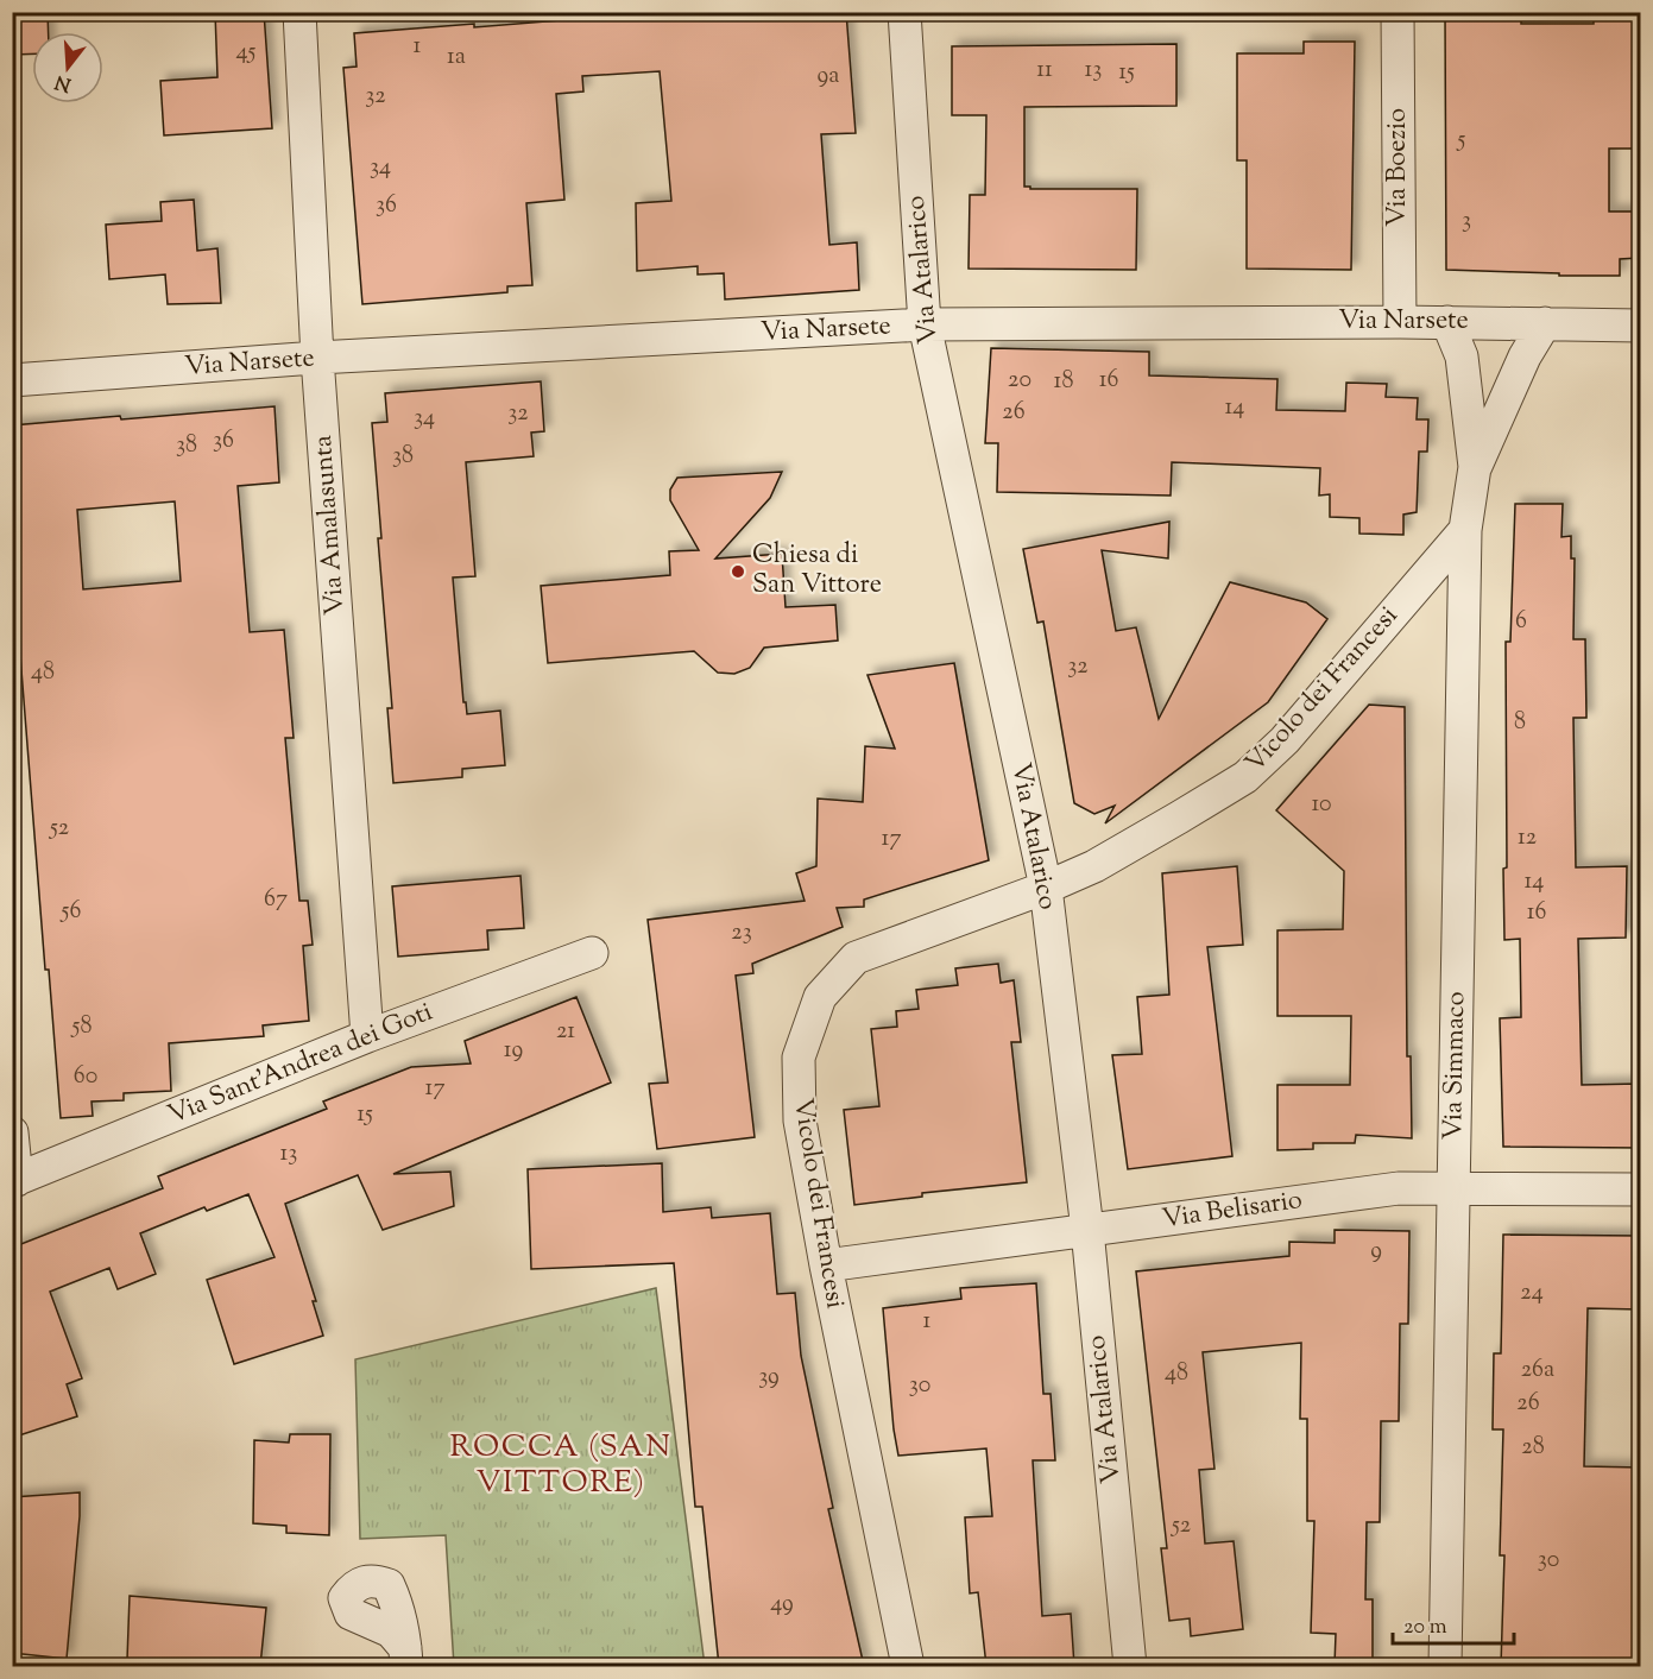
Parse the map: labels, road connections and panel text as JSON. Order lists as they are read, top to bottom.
{
  "streets": {
    "street": [
      "Via Boezio",
      "Via Atalarico",
      "Via Narsete",
      "Via Amalasunta",
      "Vicolo dei Francesi",
      "Via Sant'Andrea dei Goti",
      "Via Simmaco",
      "Via Belisario"
    ]
  },
  "crossings": [
    ["Via Boezio", "Via Narsete"],
    ["Via Atalarico", "Via Narsete"],
    ["Via Atalarico", "Vicolo dei Francesi"],
    ["Via Atalarico", "Via Belisario"],
    ["Via Narsete", "Via Amalasunta"],
    ["Via Narsete", "Via Simmaco"],
    ["Via Amalasunta", "Via Sant'Andrea dei Goti"],
    ["Vicolo dei Francesi", "Via Simmaco"],
    ["Vicolo dei Francesi", "Via Belisario"],
    ["Via Simmaco", "Via Belisario"]
  ],
  "districts": ["ROCCA (SAN VITTORE)"],
  "places": ["Chiesa di San Vittore"],
  "house_numbers": [
    "1",
    "45",
    "1a",
    "11",
    "13",
    "15",
    "9a",
    "32",
    "5",
    "34",
    "36",
    "3",
    "20",
    "16",
    "18",
    "14",
    "26",
    "32",
    "34",
    "36",
    "38",
    "38",
    "6",
    "32",
    "48",
    "8",
    "10",
    "52",
    "12",
    "17",
    "14",
    "67",
    "56",
    "16",
    "23",
    "58",
    "21",
    "19",
    "60",
    "17",
    "15",
    "13",
    "9",
    "24",
    "1",
    "26a",
    "48",
    "39",
    "30",
    "26",
    "28",
    "52",
    "30",
    "49"
  ],
  "scale_bar": "20 m",
  "north": "bottom"
}
